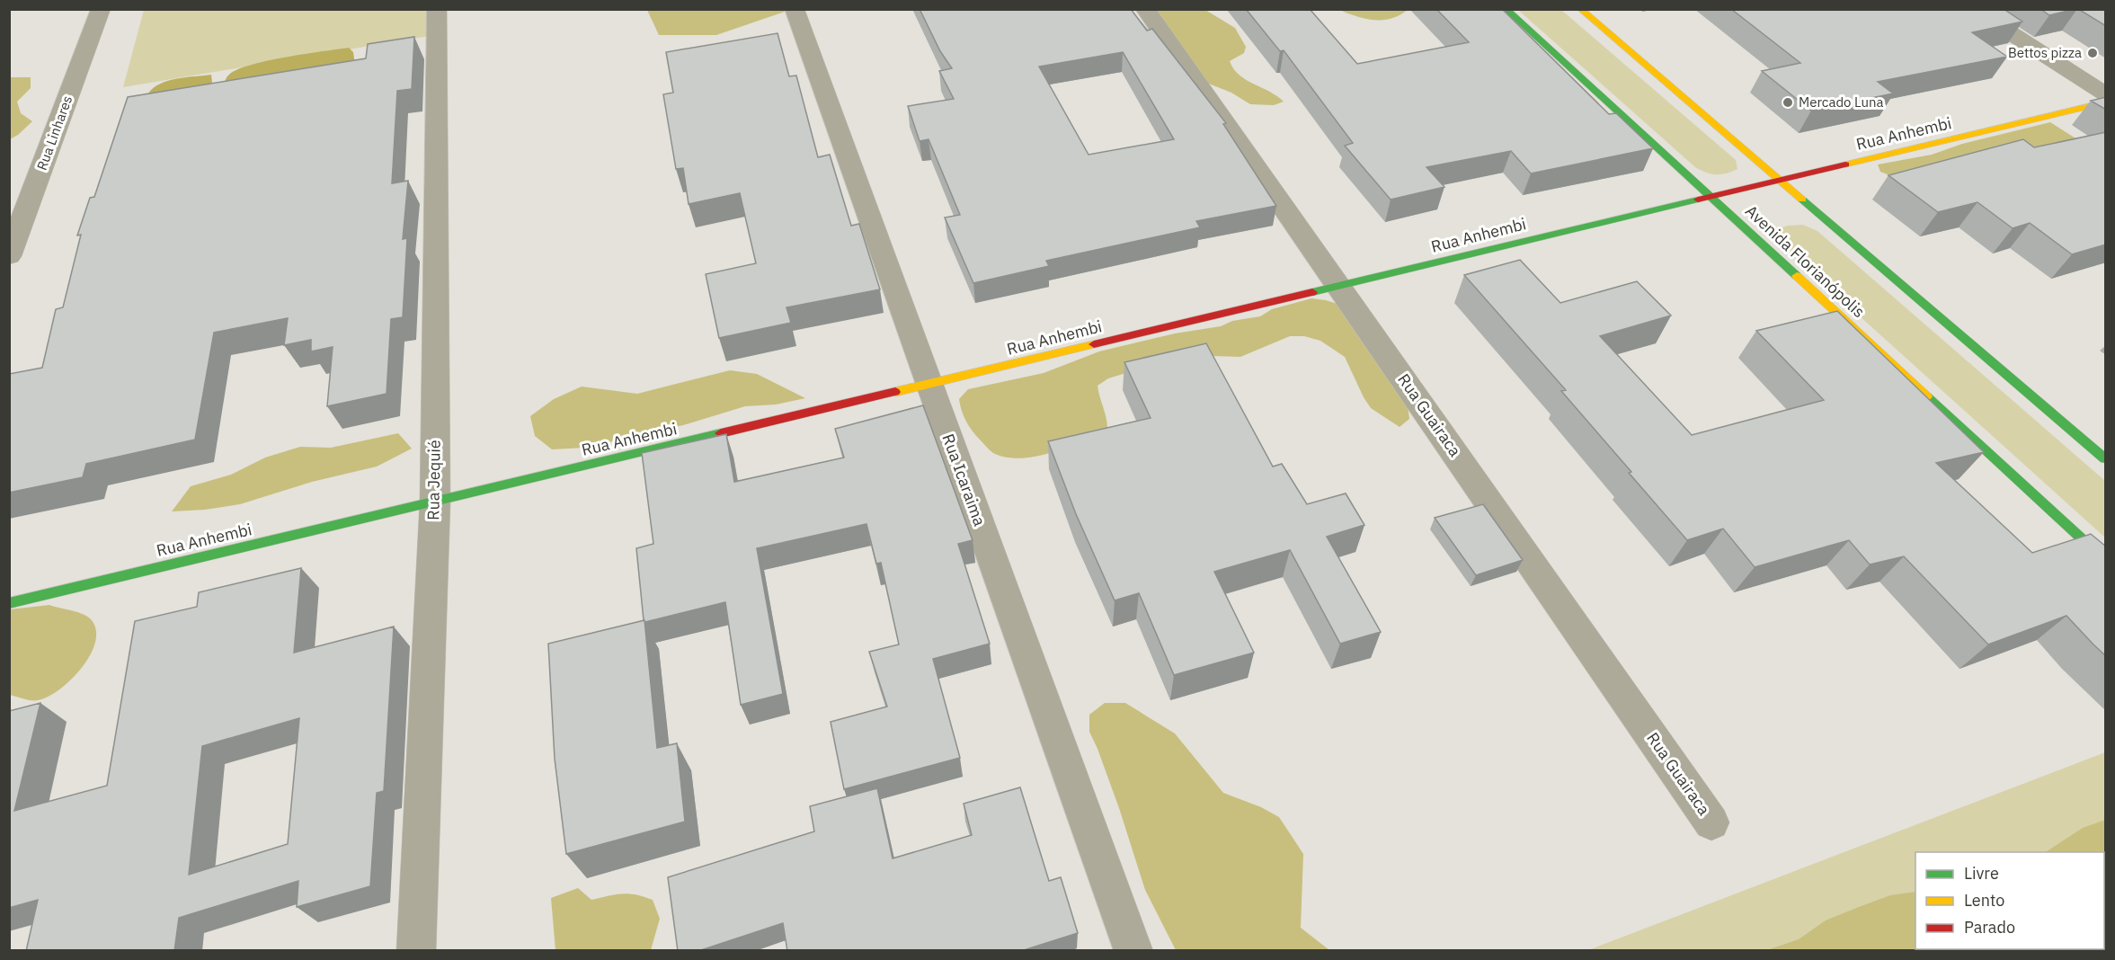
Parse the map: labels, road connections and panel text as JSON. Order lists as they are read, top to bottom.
{
  "streets": {
    "street": [
      "Rua Linhares",
      "Rua Anhembi",
      "Avenida Florianópolis",
      "Rua Guairaca",
      "Rua Jequié",
      "Rua Icaraima"
    ]
  },
  "crossings": [
    ["Rua Anhembi", "Avenida Florianópolis"],
    ["Rua Anhembi", "Rua Guairaca"],
    ["Rua Anhembi", "Rua Jequié"],
    ["Rua Anhembi", "Rua Icaraima"]
  ],
  "places": ["Bettos pizza", "Mercado Luna"],
  "legend": ["Livre", "Lento", "Parado"]
}
